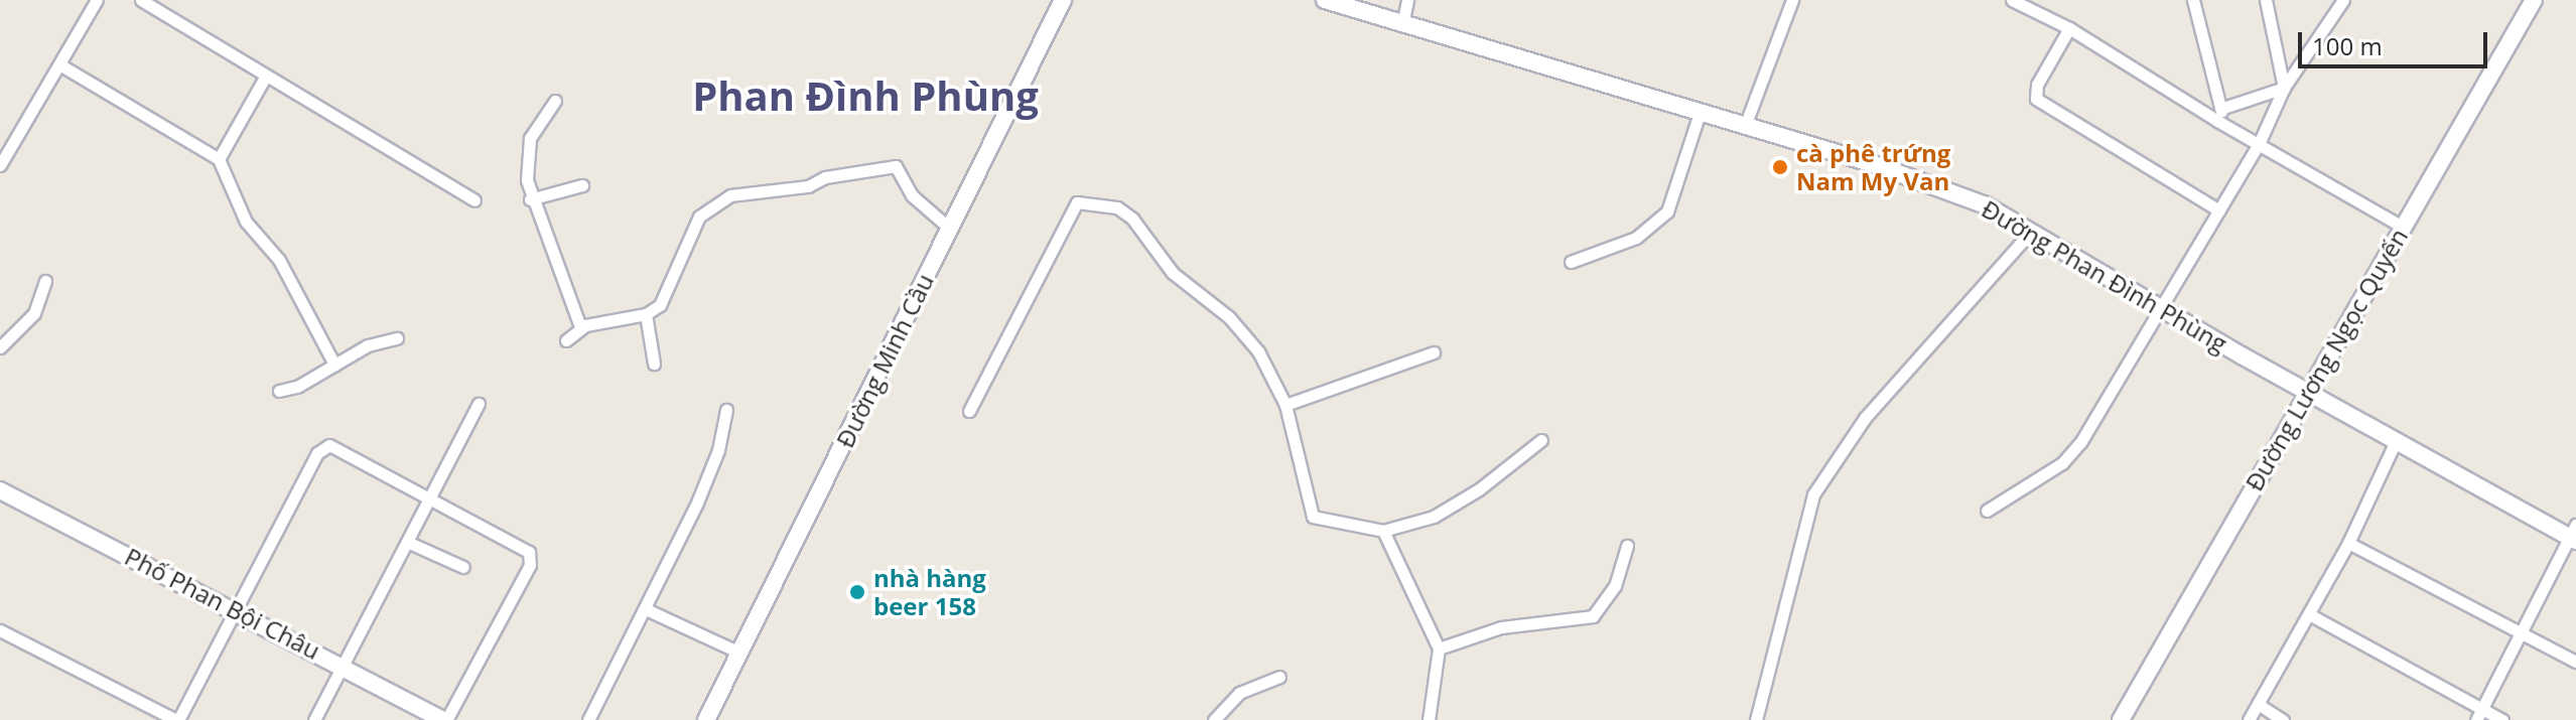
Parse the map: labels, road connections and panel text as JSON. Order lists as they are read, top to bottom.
{
  "streets": {
    "street": [
      "Đường Phan Đình Phùng",
      "Đường Lương Ngọc Quyến",
      "Đường Minh Cầu",
      "Phố Phan Bội Châu"
    ]
  },
  "crossings": [
    ["Đường Phan Đình Phùng", "Đường Lương Ngọc Quyến"]
  ],
  "districts": ["Phan Đình Phùng"],
  "places": ["cà phê trứng Nam My Van", "nhà hàng beer 158"],
  "scale_bar": "100 m"
}
